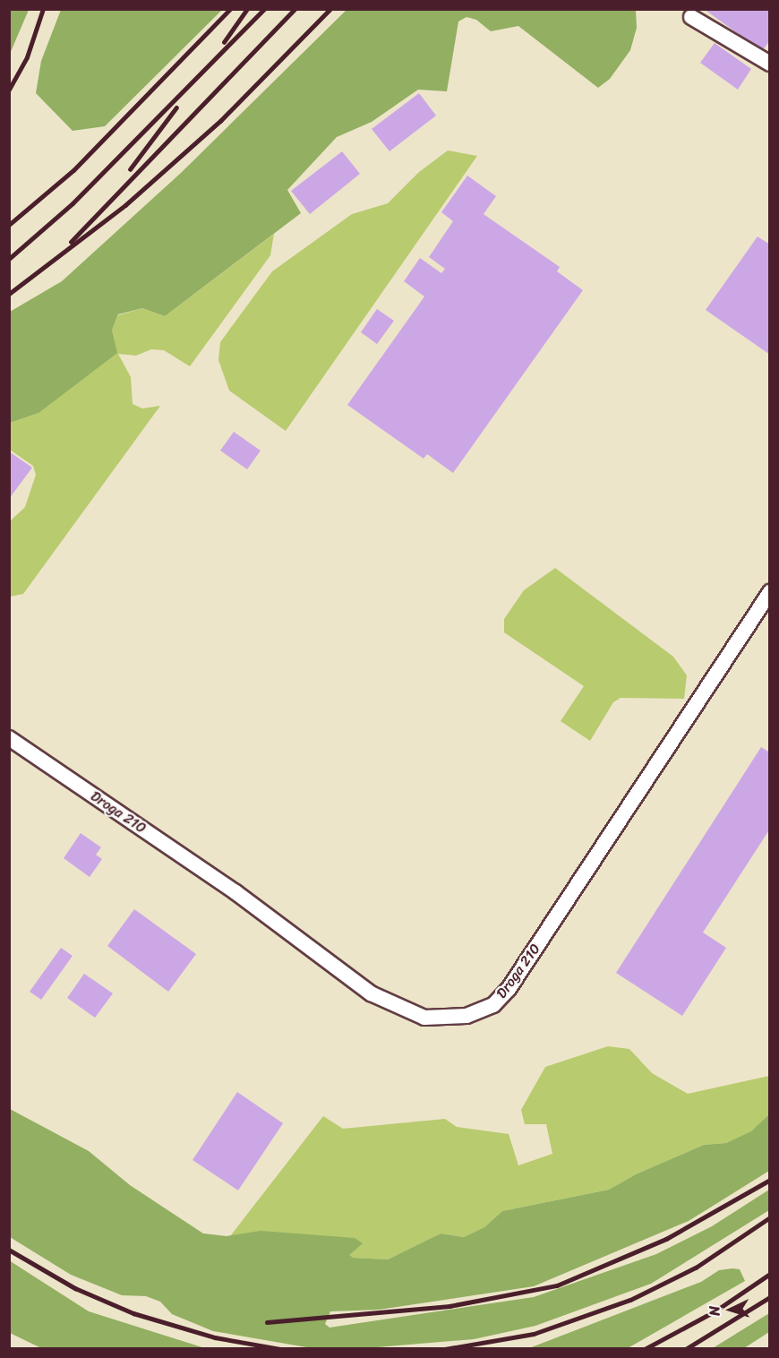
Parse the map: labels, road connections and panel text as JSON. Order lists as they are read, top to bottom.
{
  "streets": {
    "lane": ["Droga 210"]
  },
  "north": "left"
}
